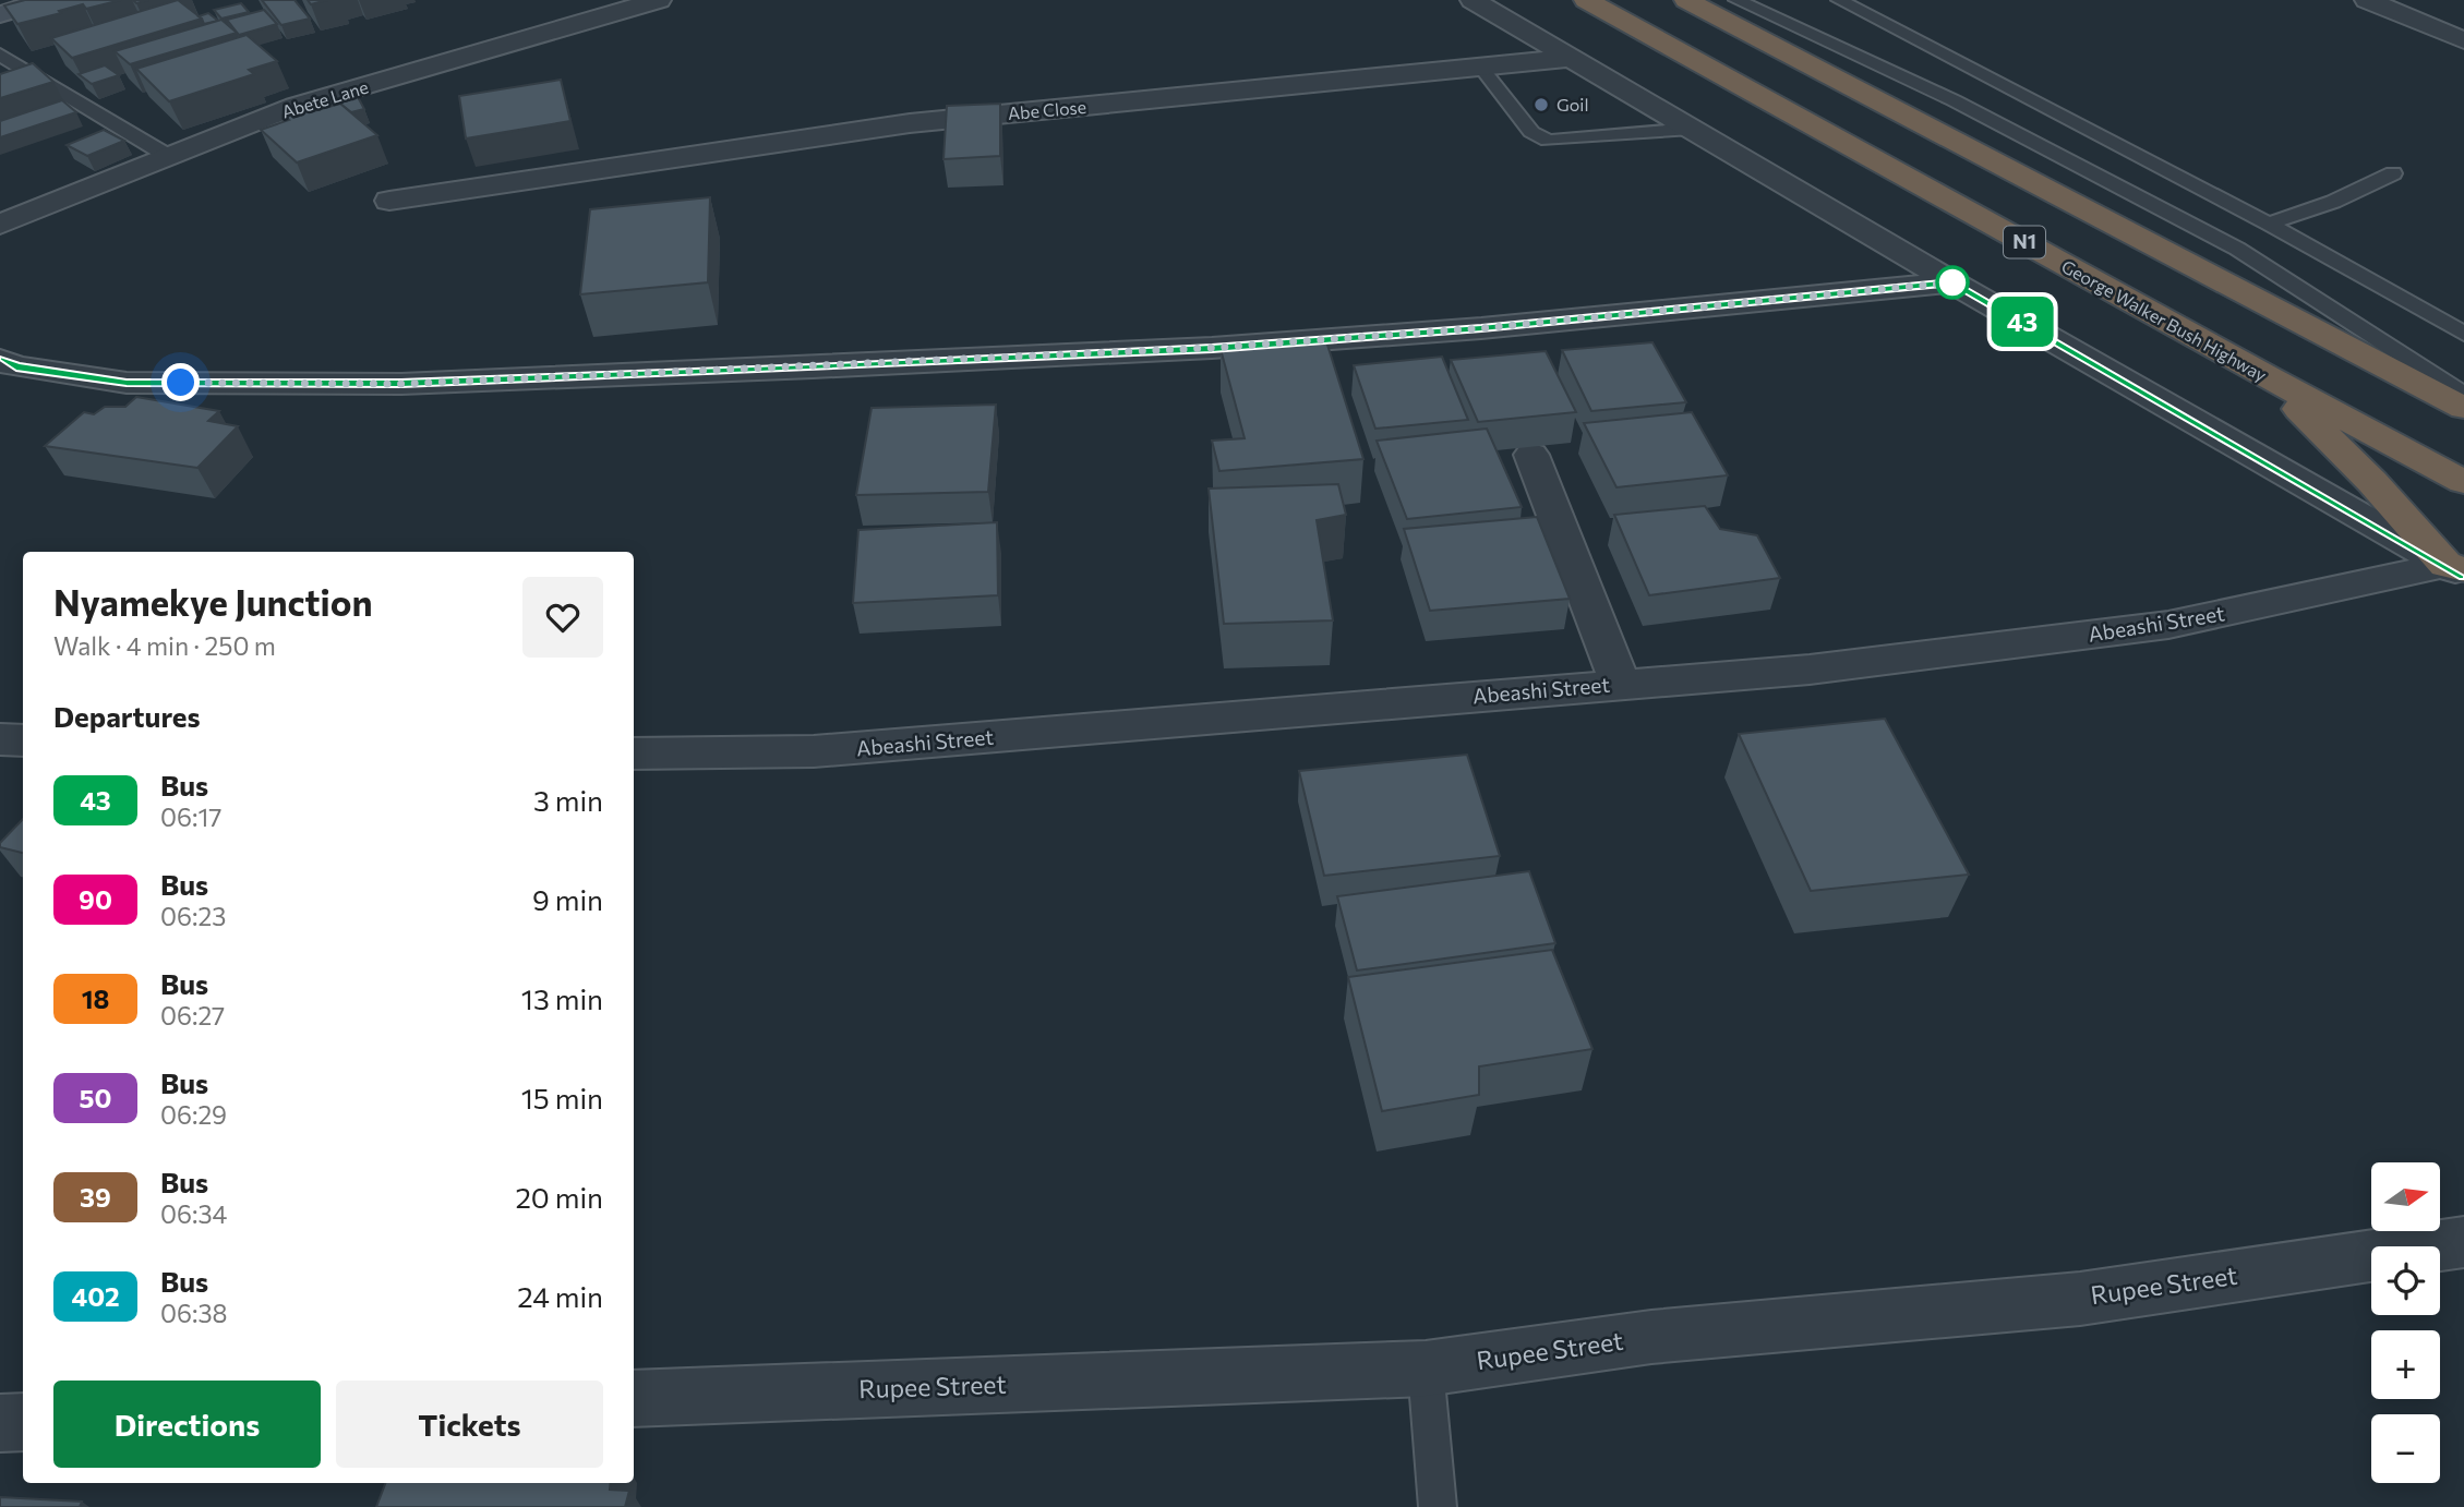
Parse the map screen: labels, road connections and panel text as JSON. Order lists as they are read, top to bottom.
{
  "streets": {
    "highway": ["N1", "George Walker Bush Highway"],
    "street": [
      "Abete Lane",
      "Abe Close",
      "Abeashi Street",
      "Rupee Street"
    ]
  },
  "places": ["Goil"],
  "lines": ["bus line 43"],
  "north": "right",
  "page": {
    "on_map": "43",
    "heading": [
      ["Nyamekye Junction", "Walk · 4 min · 250 m"],
      "Departures"
    ],
    "list": [
      {
        "mark": "43",
        "name": "Bus",
        "note": "06:17",
        "value": "3 min"
      },
      {
        "mark": "90",
        "name": "Bus",
        "note": "06:23",
        "value": "9 min"
      },
      {
        "mark": "18",
        "name": "Bus",
        "note": "06:27",
        "value": "13 min"
      },
      {
        "mark": "50",
        "name": "Bus",
        "note": "06:29",
        "value": "15 min"
      },
      {
        "mark": "39",
        "name": "Bus",
        "note": "06:34",
        "value": "20 min"
      },
      {
        "mark": "402",
        "name": "Bus",
        "note": "06:38",
        "value": "24 min"
      }
    ],
    "map_buttons": ["+", "−"],
    "buttons": ["Directions", "Tickets"]
  }
}
